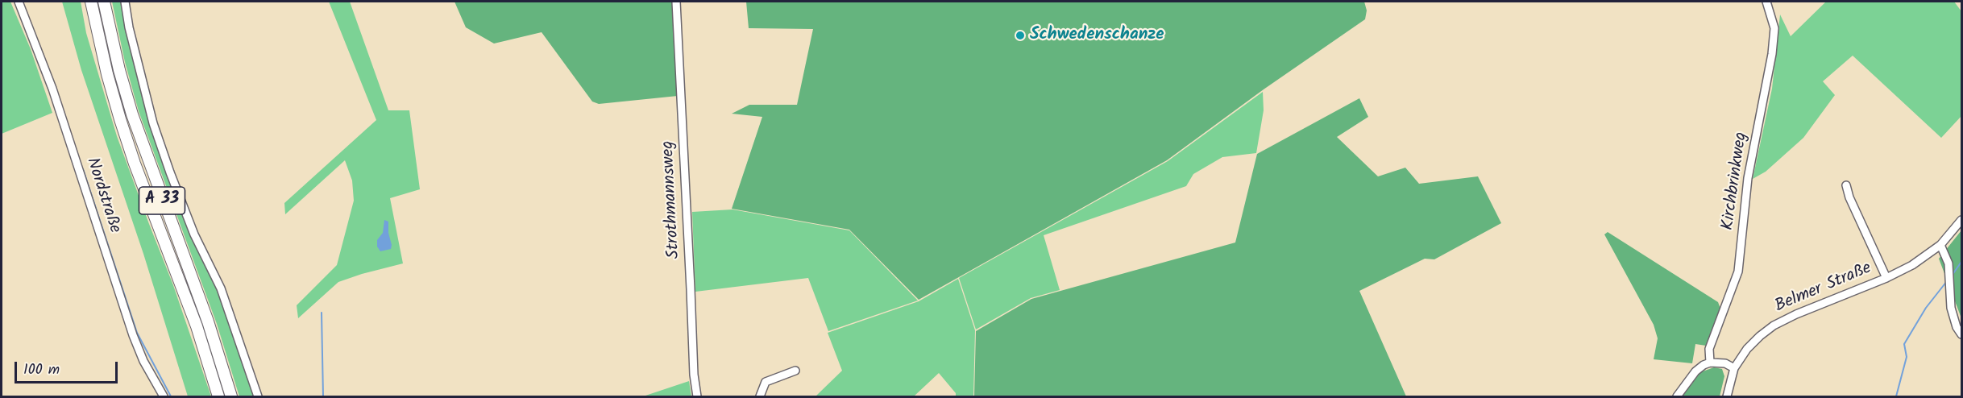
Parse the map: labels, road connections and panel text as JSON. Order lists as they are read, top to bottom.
{
  "streets": {
    "highway": ["A 33"],
    "street": [
      "Kirchbrinkweg",
      "Nordstraße",
      "Strothmannsweg",
      "Belmer Straße"
    ]
  },
  "places": ["Schwedenschanze"],
  "scale_bar": "100 m"
}
